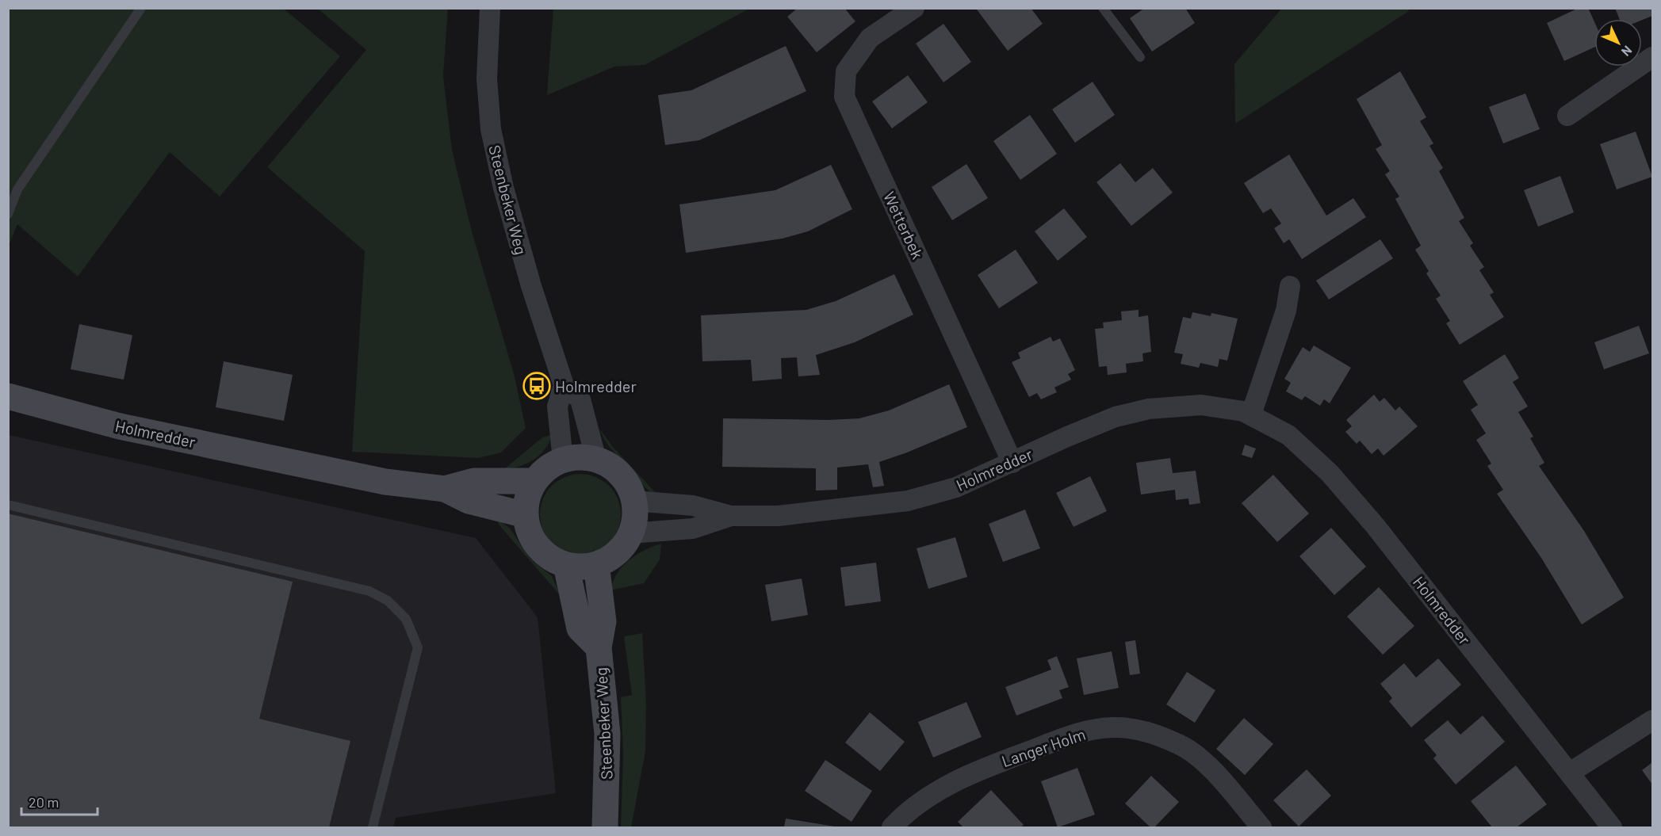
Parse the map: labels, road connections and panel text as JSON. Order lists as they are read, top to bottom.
{
  "streets": {
    "street": [
      "Steenbeker Weg",
      "Wetterbek",
      "Holmredder",
      "Langer Holm"
    ]
  },
  "crossings": [
    ["Steenbeker Weg", "Holmredder"],
    ["Wetterbek", "Holmredder"]
  ],
  "places": {
    "bus stop": ["Holmredder"]
  },
  "scale_bar": "20 m",
  "north": "bottom right"
}
